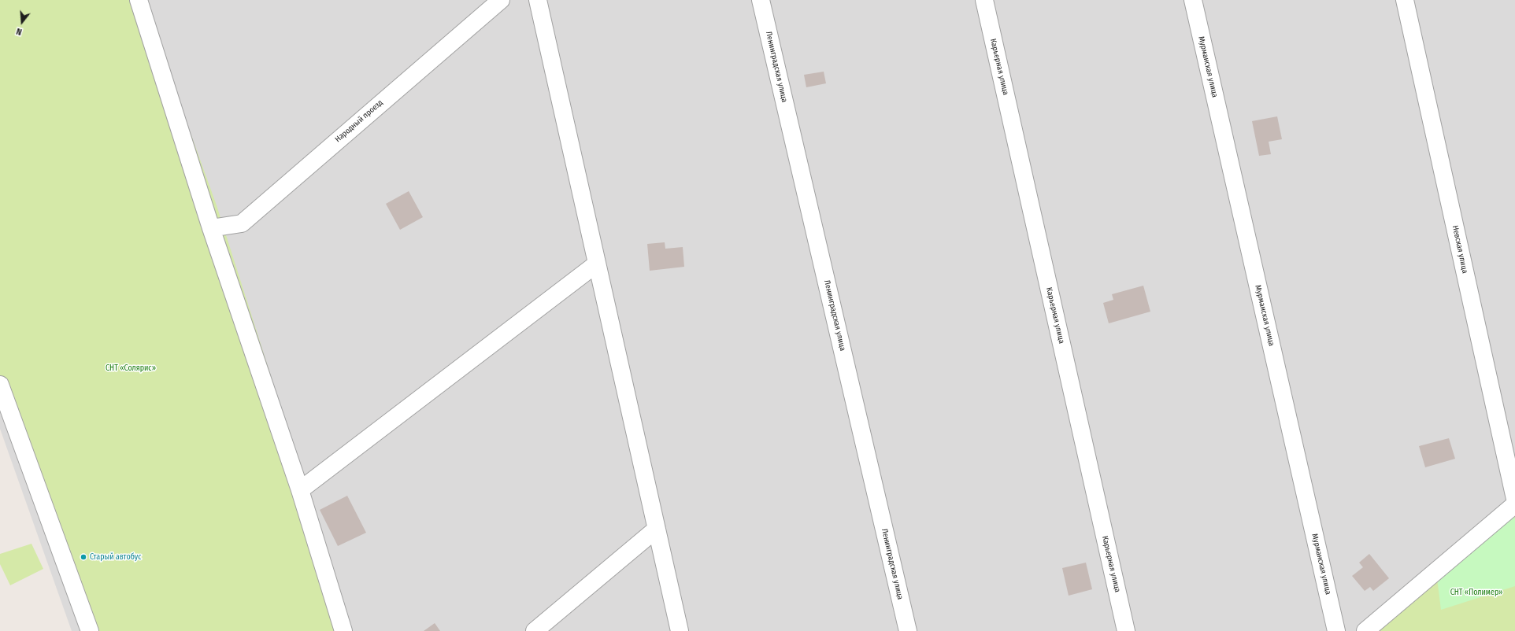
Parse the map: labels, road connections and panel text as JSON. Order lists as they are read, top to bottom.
{
  "streets": {
    "street": [
      "Ленинградская улица",
      "Карьерная улица",
      "Мурманская улица",
      "Народный проезд",
      "Невская улица"
    ]
  },
  "parks": ["СНТ «Солярис»", "СНТ «Полимер»"],
  "places": ["Старый автобус"],
  "north": "bottom"
}
